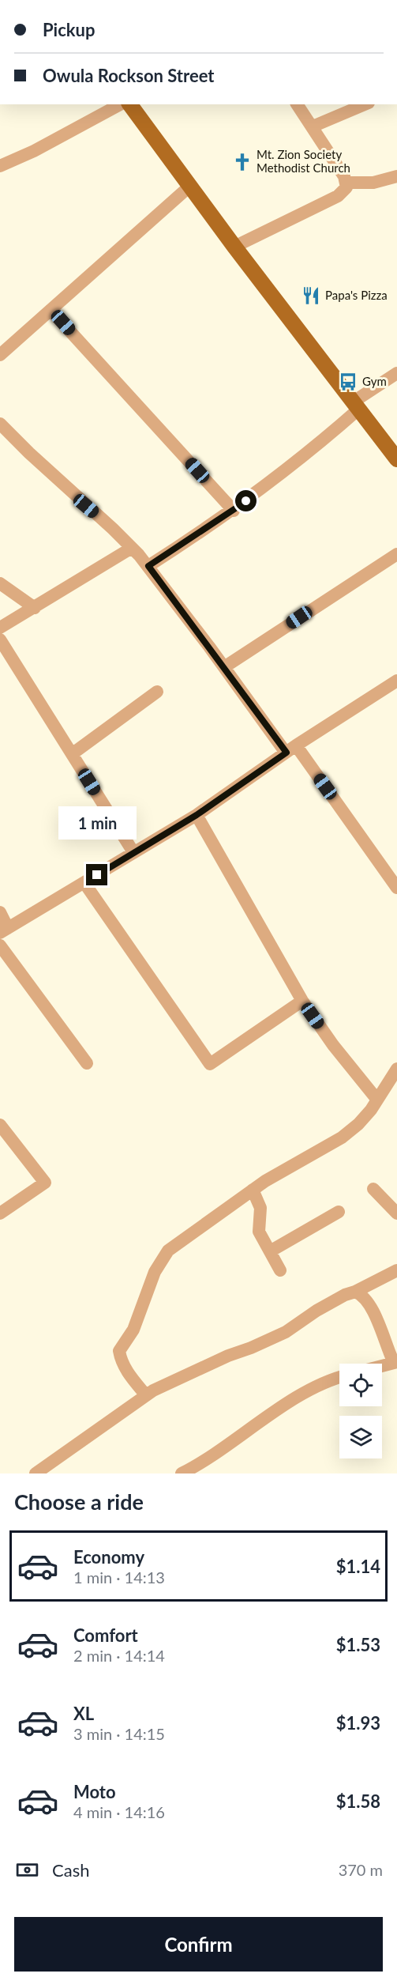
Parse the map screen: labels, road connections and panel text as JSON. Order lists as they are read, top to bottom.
{
  "places": {
    "church": ["Mt. Zion Society Methodist Church"],
    "restaurant": ["Papa's Pizza"],
    "bus stop": ["Gym"]
  },
  "page": {
    "banner": ["Pickup", "Owula Rockson Street"],
    "bubble": "1 min",
    "heading": "Choose a ride",
    "list": [
      {
        "name": "Economy",
        "note": "1 min · 14:13",
        "value": "$1.14"
      },
      {
        "name": "Comfort",
        "note": "2 min · 14:14",
        "value": "$1.53"
      },
      {
        "name": "XL",
        "note": "3 min · 14:15",
        "value": "$1.93"
      },
      {
        "name": "Moto",
        "note": "4 min · 14:16",
        "value": "$1.58"
      }
    ],
    "pay": ["Cash", "370 m"],
    "buttons": "Confirm"
  }
}
